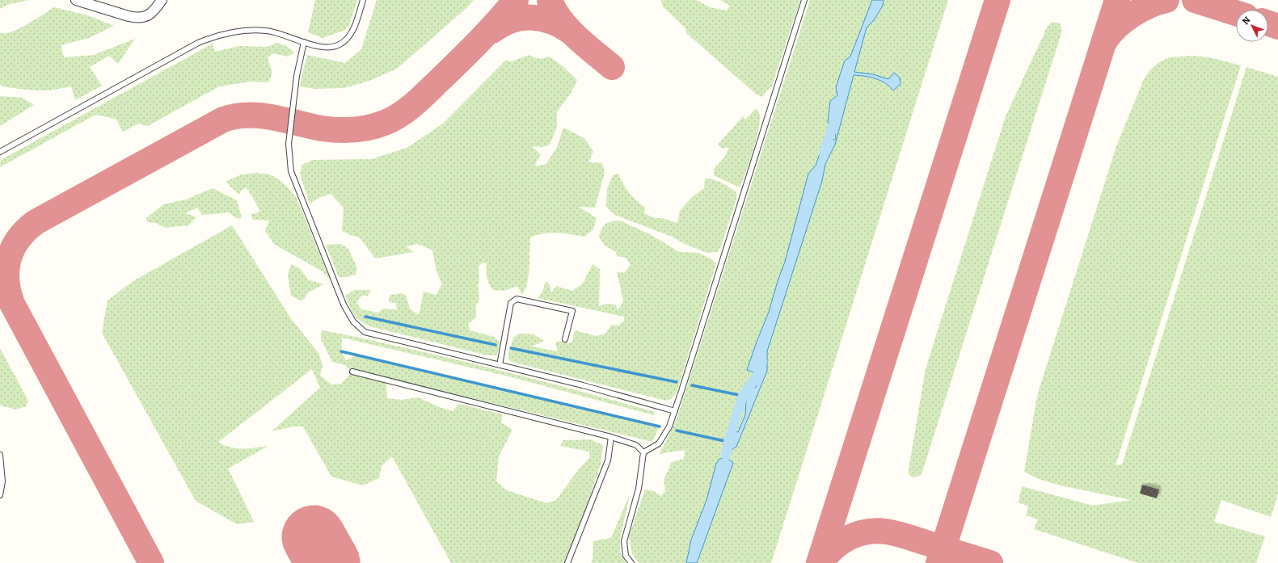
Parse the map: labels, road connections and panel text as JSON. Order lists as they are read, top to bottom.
{
  "north": "top left"
}
